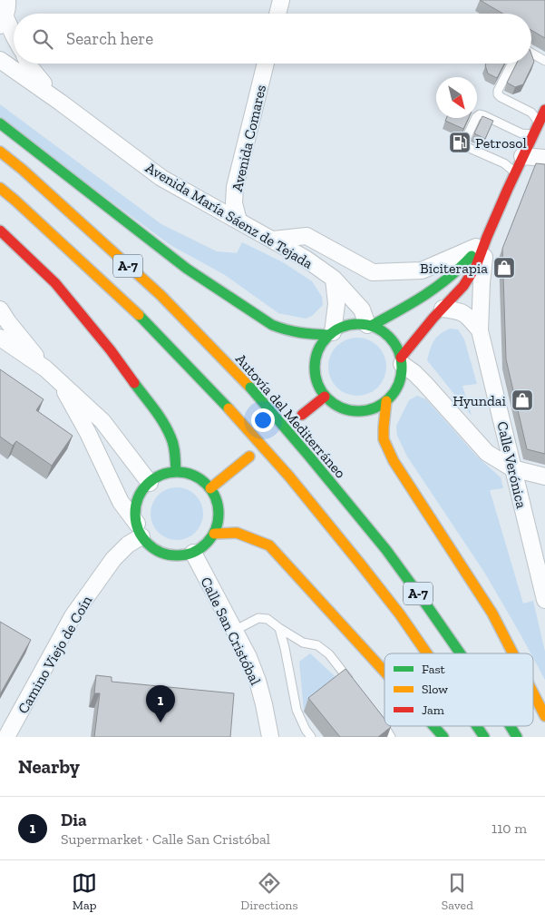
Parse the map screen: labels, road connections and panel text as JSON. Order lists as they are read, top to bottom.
{
  "streets": {
    "main road": ["A-7", "Autovía del Mediterráneo"],
    "street": [
      "Avenida Comares",
      "Avenida María Sáenz de Tejada",
      "Calle Verónica",
      "Calle San Cristóbal",
      "Camino Viejo de Coín"
    ]
  },
  "crossings": [
    ["Avenida Comares", "Avenida María Sáenz de Tejada"],
    ["Calle San Cristóbal", "Camino Viejo de Coín"]
  ],
  "places": {
    "fuel station": ["Petrosol"],
    "shop": ["Biciterapia", "Hyundai"]
  },
  "legend": ["Fast", "Slow", "Jam"],
  "north": "bottom right",
  "page": {
    "search": "Search here",
    "pins": "1",
    "heading": "Nearby",
    "list": [
      {
        "mark": "1",
        "name": "Dia",
        "note": "Supermarket · Calle San Cristóbal",
        "value": "110 m"
      }
    ],
    "nav": ["Map", "Directions", "Saved"]
  }
}
